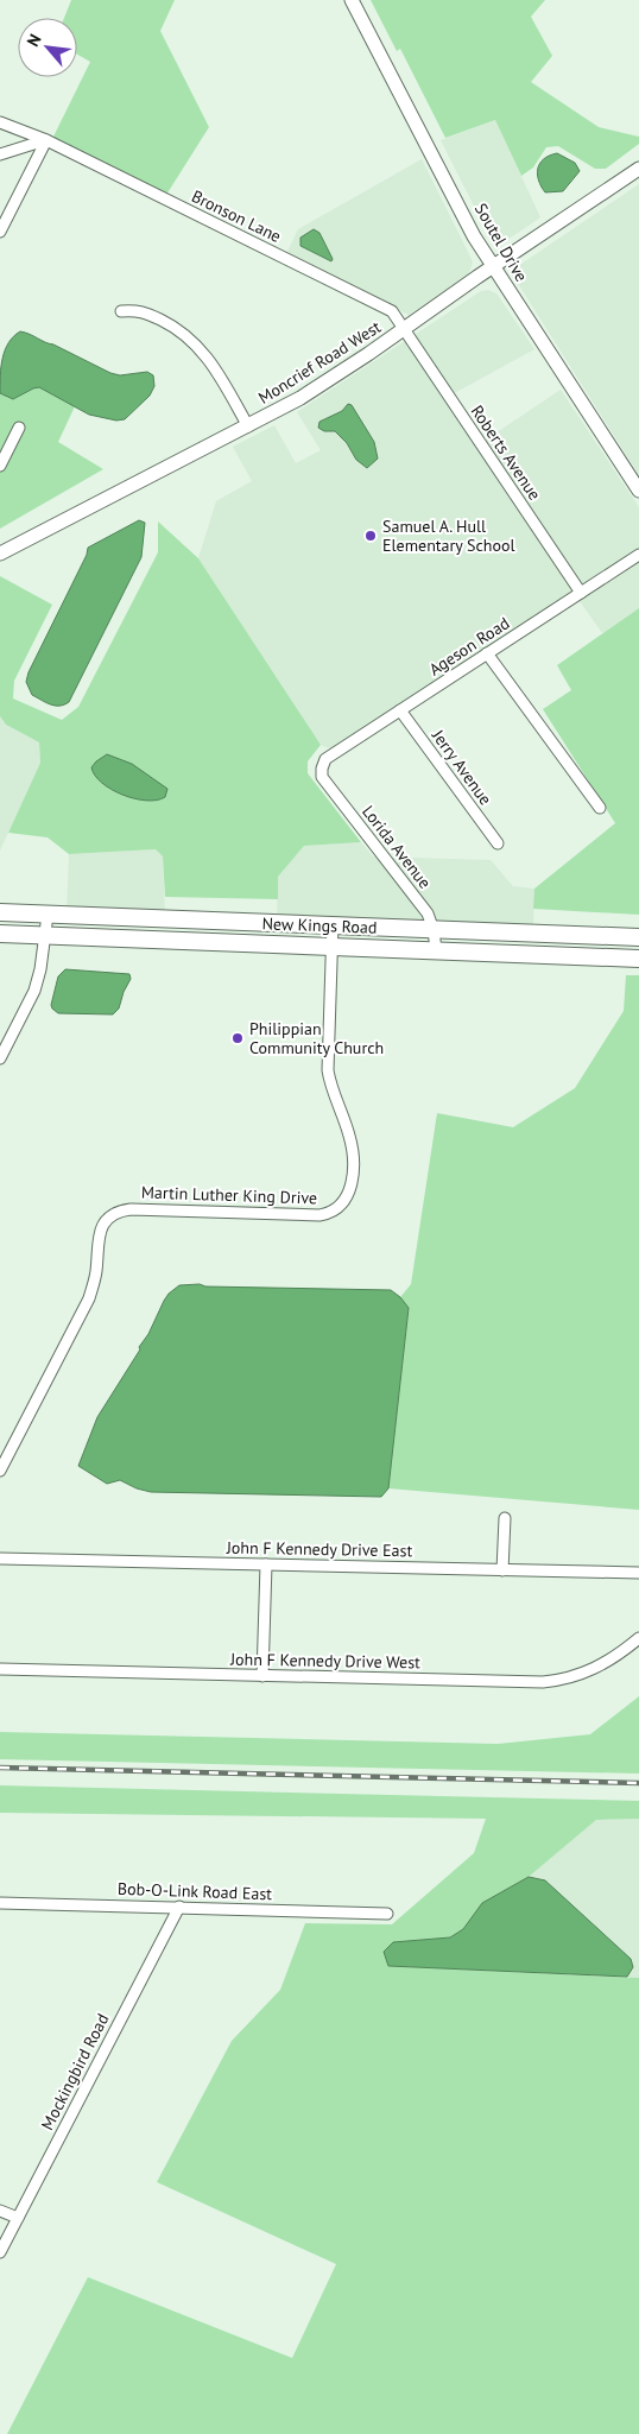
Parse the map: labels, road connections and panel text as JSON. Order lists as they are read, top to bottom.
{
  "streets": {
    "highway": ["New Kings Road"],
    "main road": ["Soutel Drive", "Moncrief Road West"],
    "street": [
      "Bronson Lane",
      "Roberts Avenue",
      "Ageson Road",
      "Jerry Avenue",
      "Lorida Avenue",
      "Martin Luther King Drive",
      "John F Kennedy Drive East",
      "John F Kennedy Drive West",
      "Bob-O-Link Road East",
      "Mockingbird Road"
    ]
  },
  "crossings": [
    ["Bronson Lane", "Moncrief Road West"],
    ["Bronson Lane", "Roberts Avenue"],
    ["Soutel Drive", "Moncrief Road West"],
    ["Moncrief Road West", "Roberts Avenue"],
    ["Roberts Avenue", "Ageson Road"],
    ["Ageson Road", "Jerry Avenue"],
    ["Ageson Road", "Lorida Avenue"],
    ["Lorida Avenue", "New Kings Road"],
    ["New Kings Road", "Martin Luther King Drive"],
    ["Bob-O-Link Road East", "Mockingbird Road"]
  ],
  "places": ["Samuel A. Hull Elementary School", "Philippian Community Church"],
  "north": "top left"
}
